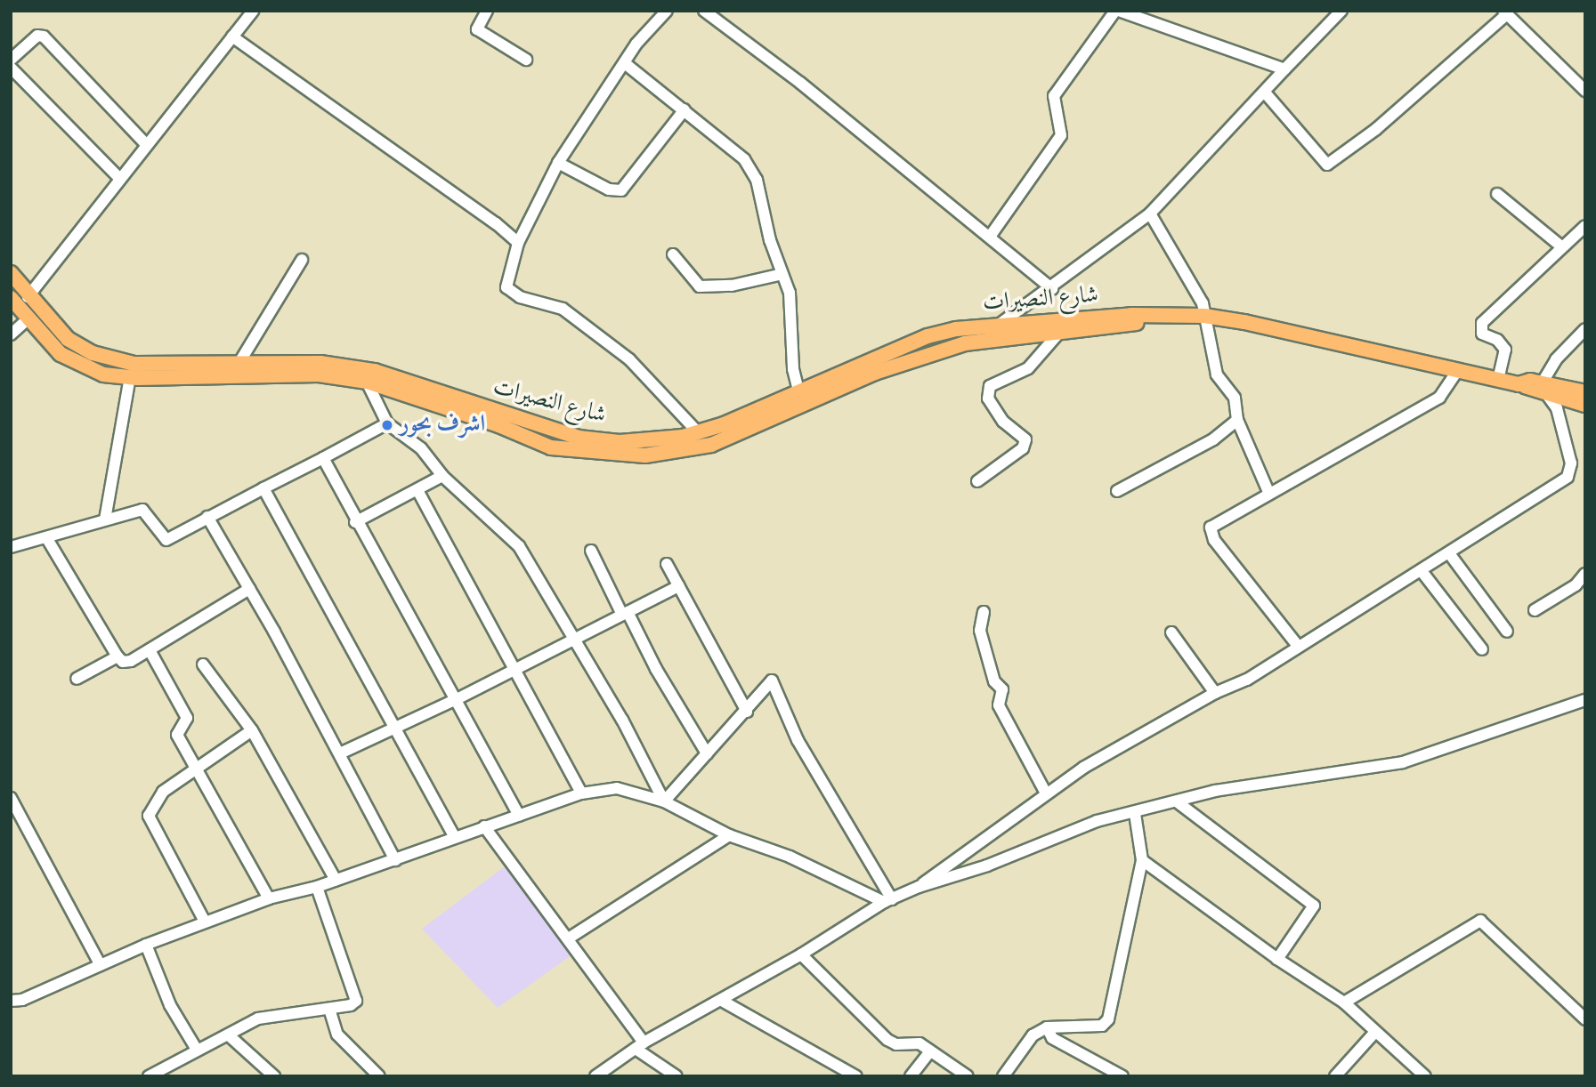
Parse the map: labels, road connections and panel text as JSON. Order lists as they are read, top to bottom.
{
  "streets": {
    "main road": ["شارع النصيرات"]
  },
  "places": ["اشرف بحور"]
}
